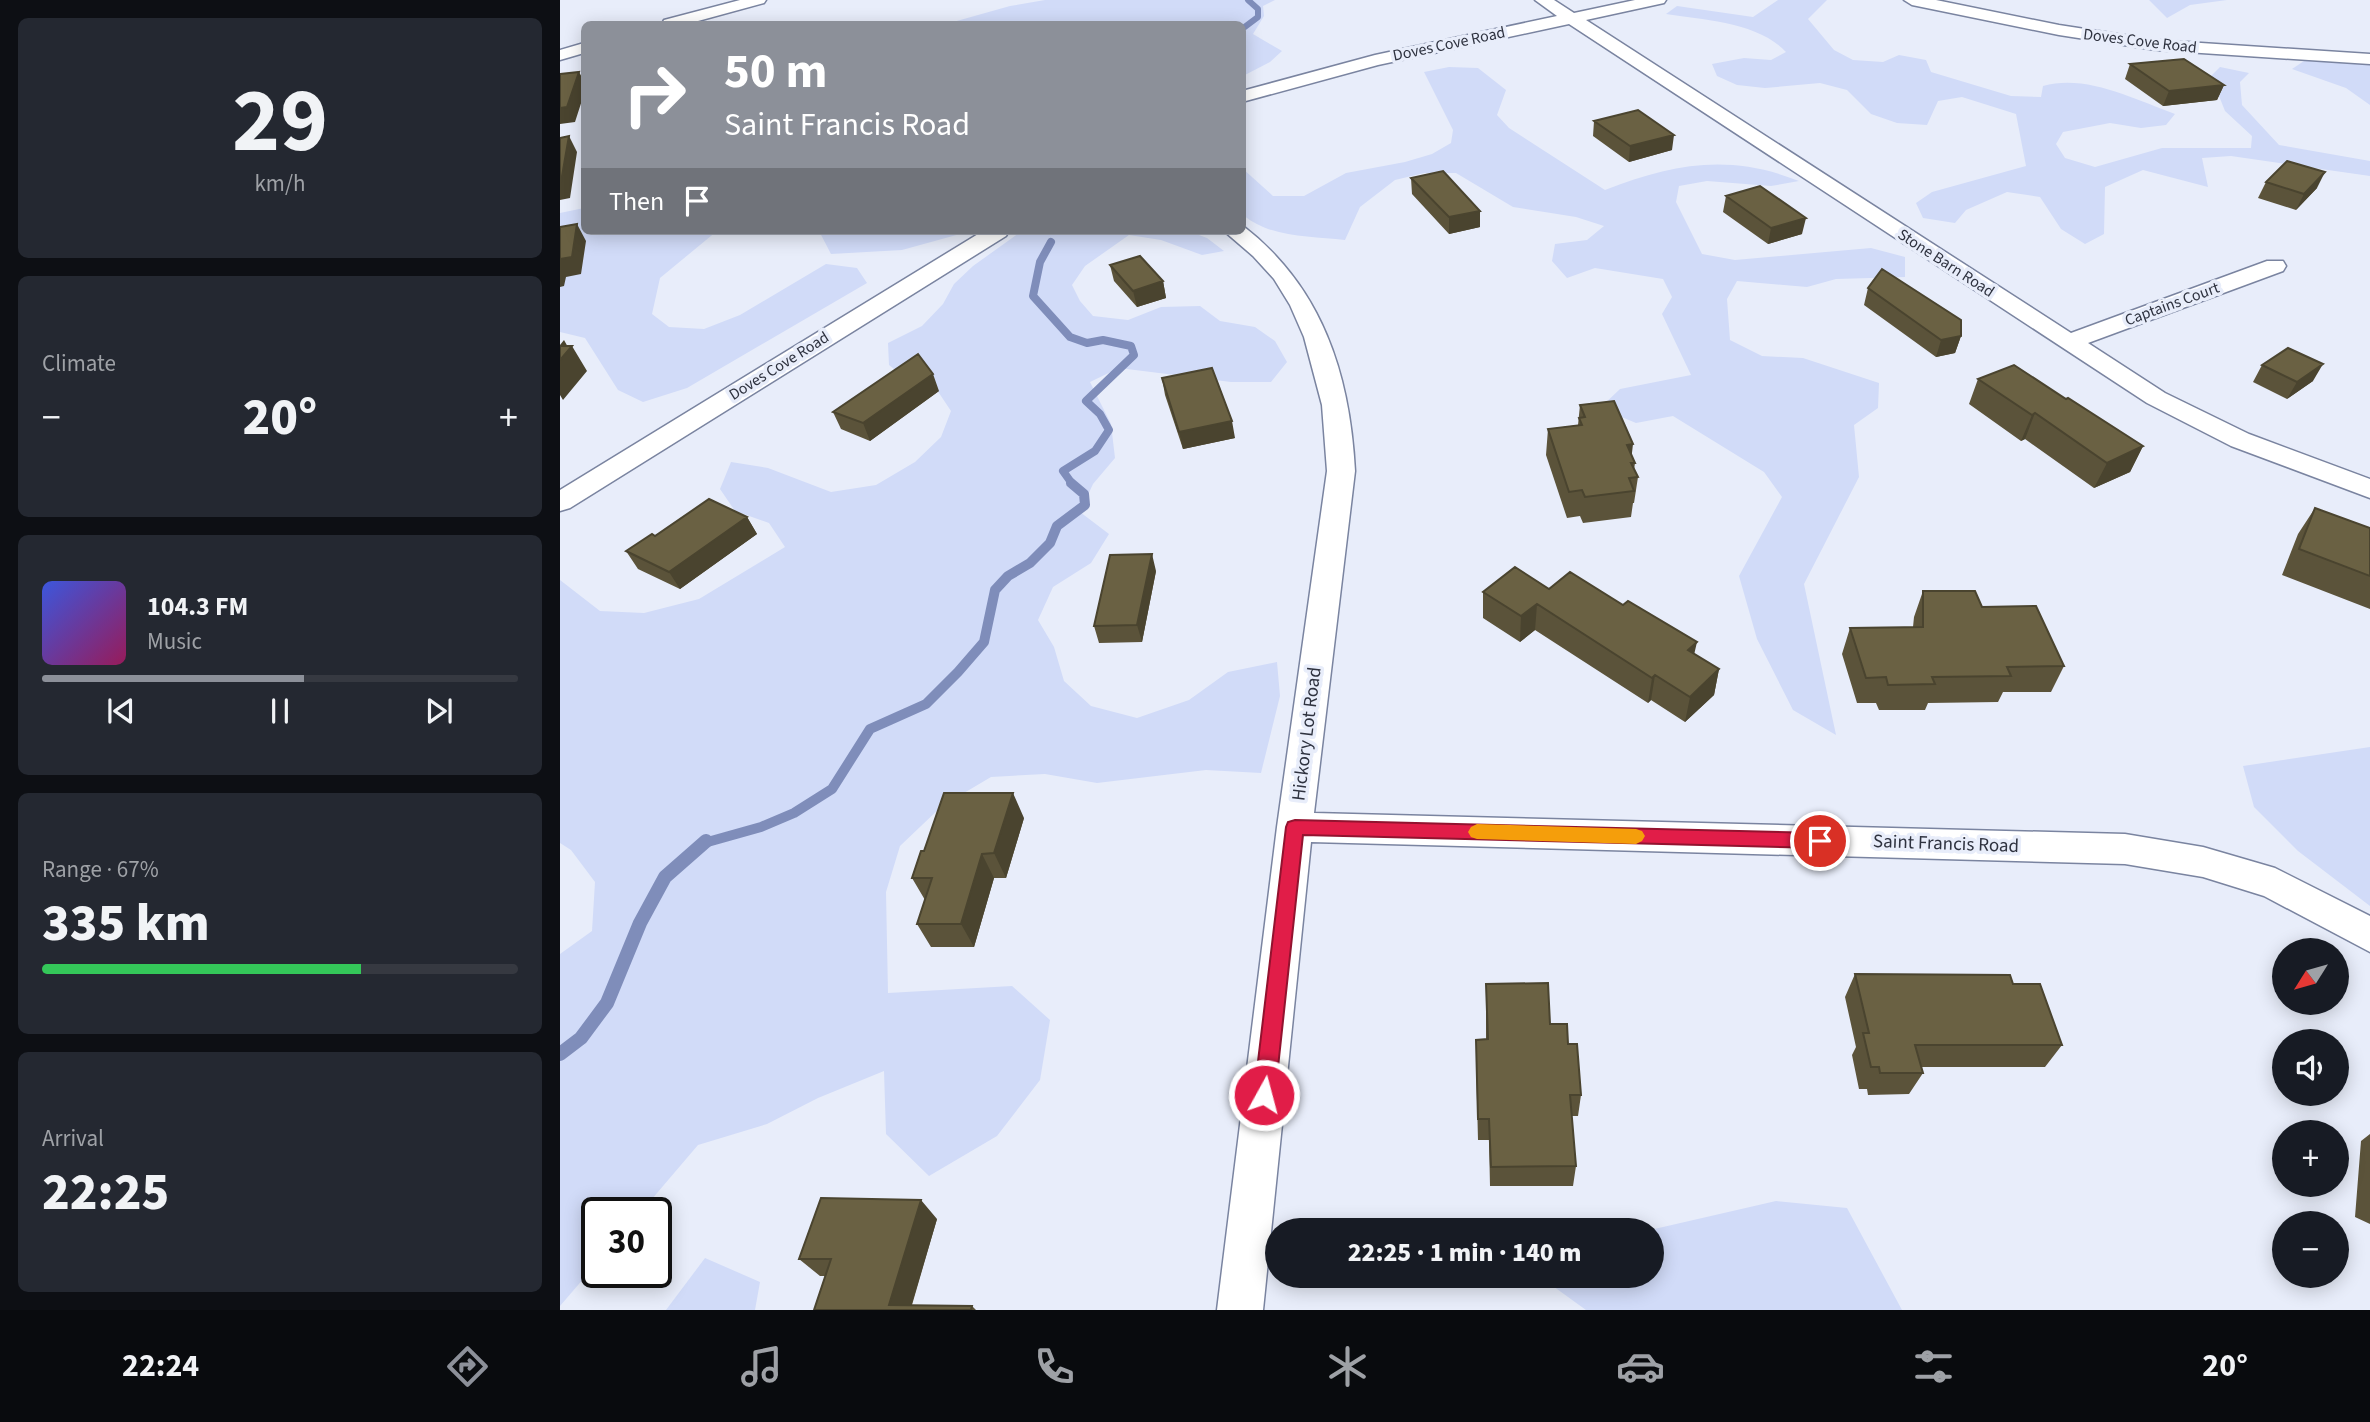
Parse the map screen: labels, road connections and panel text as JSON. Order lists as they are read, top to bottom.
{
  "streets": {
    "street": [
      "Doves Cove Road",
      "Stone Barn Road",
      "Captains Court",
      "Hickory Lot Road",
      "Saint Francis Road"
    ]
  },
  "crossings": [
    ["Doves Cove Road", "Stone Barn Road"],
    ["Stone Barn Road", "Captains Court"],
    ["Hickory Lot Road", "Saint Francis Road"]
  ],
  "north": "bottom left",
  "page": {
    "tile": [
      ["29", "km/h"],
      "Climate",
      ["Range · 67%", "335 km"],
      ["Arrival", "22:25"]
    ],
    "turn": ["50 m", "Saint Francis Road"],
    "then": "Then",
    "heat": ["−", "20°", "+"],
    "song": ["104.3 FM", "Music"],
    "map_buttons": ["+", "−"],
    "limit": "30",
    "trip": "22:25 · 1 min · 140 m",
    "tabs": ["22:24", "20°"]
  }
}
